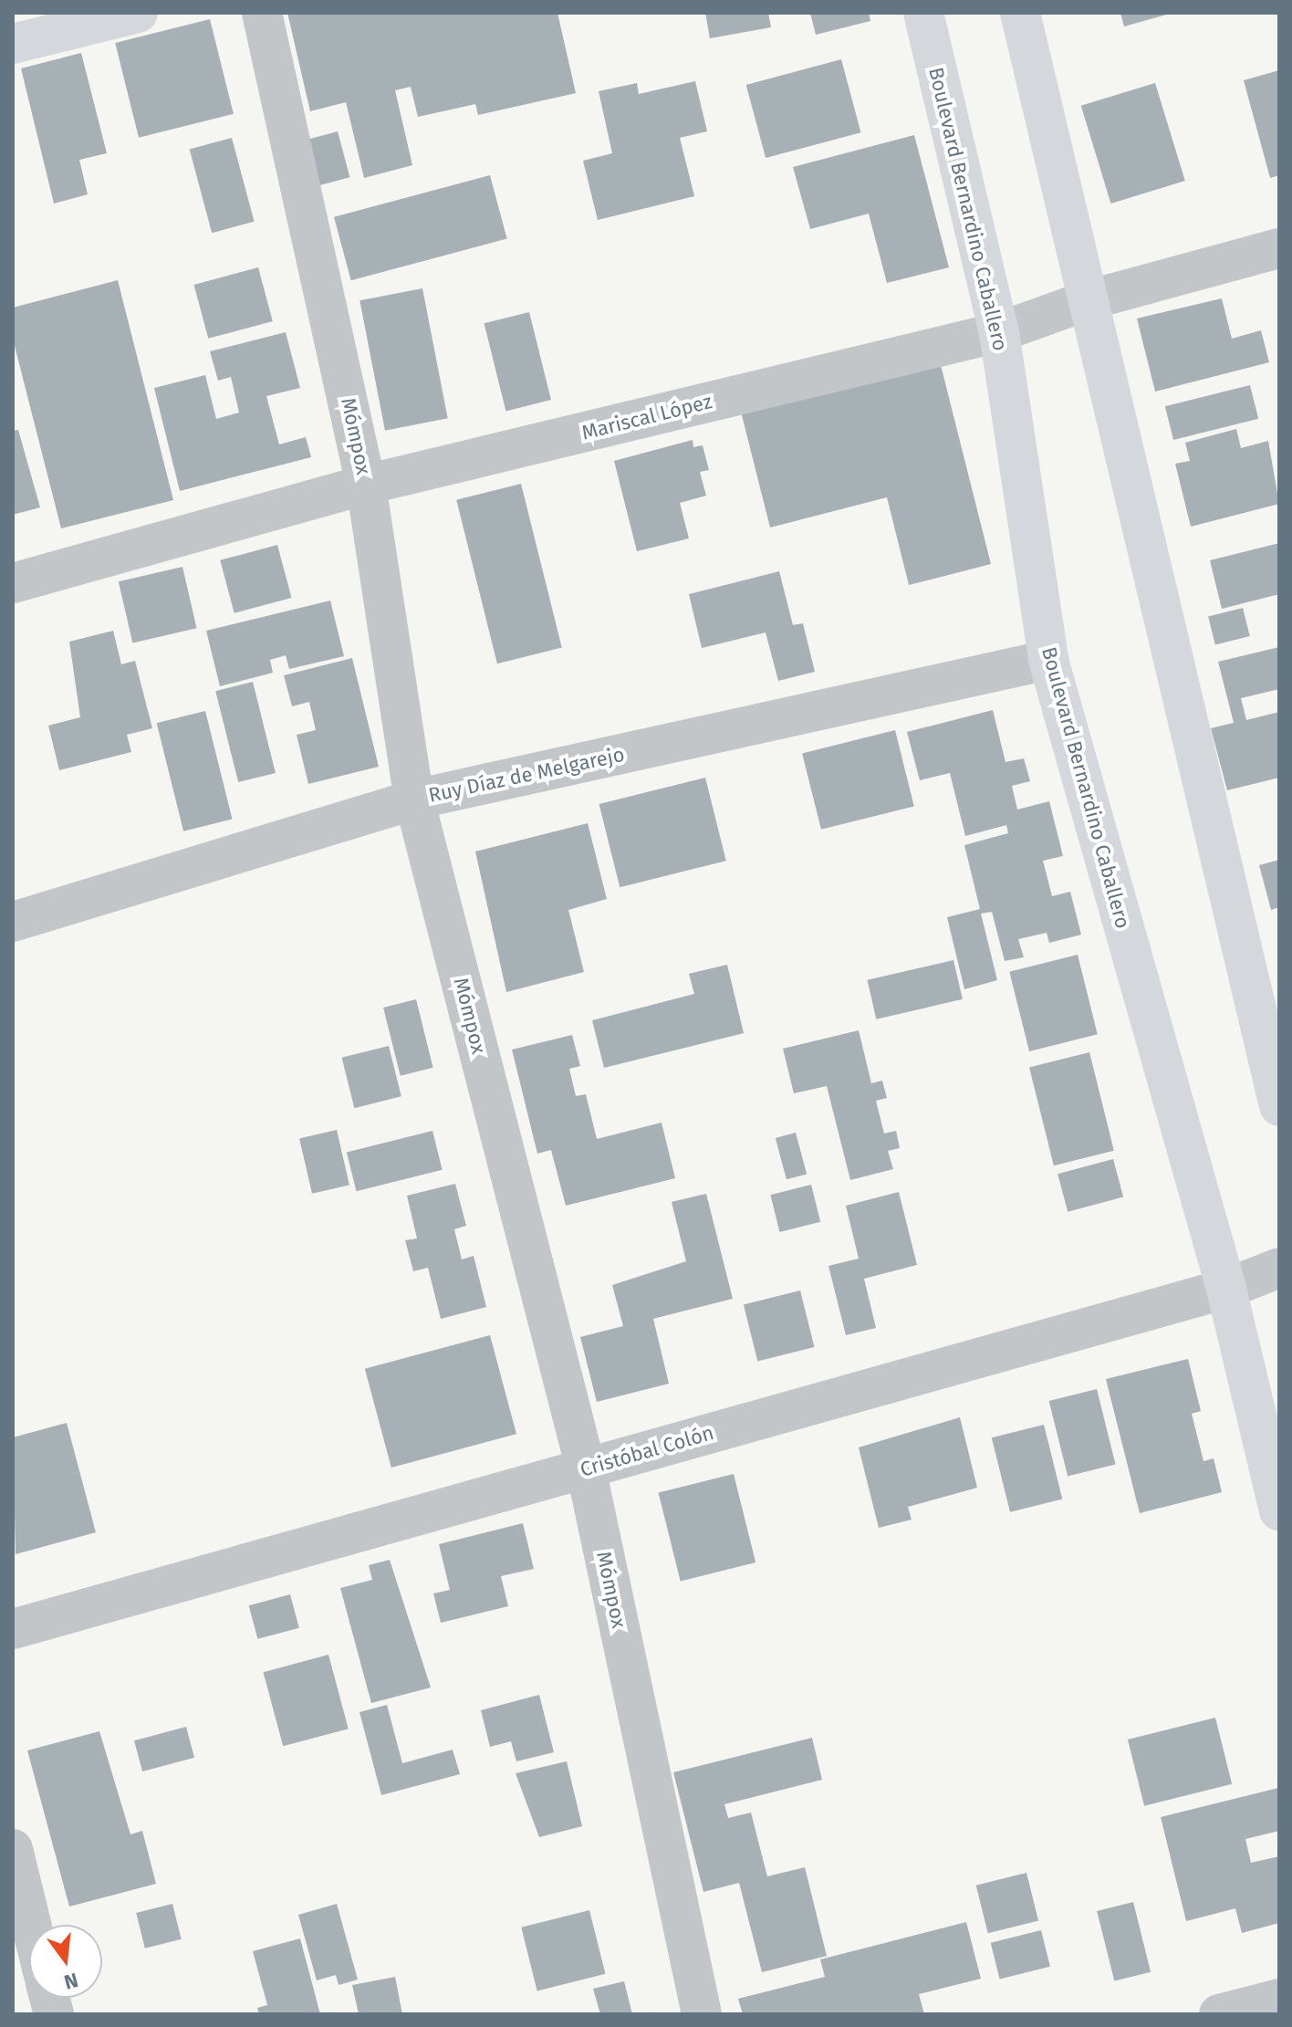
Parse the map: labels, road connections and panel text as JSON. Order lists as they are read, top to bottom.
{
  "streets": {
    "main road": ["Boulevard Bernardino Caballero"],
    "street": [
      "Mariscal López",
      "Mómpox",
      "Ruy Díaz de Melgarejo",
      "Cristóbal Colón"
    ]
  },
  "crossings": [
    ["Boulevard Bernardino Caballero", "Mariscal López"],
    ["Boulevard Bernardino Caballero", "Ruy Díaz de Melgarejo"],
    ["Boulevard Bernardino Caballero", "Cristóbal Colón"],
    ["Mariscal López", "Mómpox"],
    ["Mómpox", "Ruy Díaz de Melgarejo"],
    ["Mómpox", "Cristóbal Colón"]
  ],
  "north": "bottom"
}
